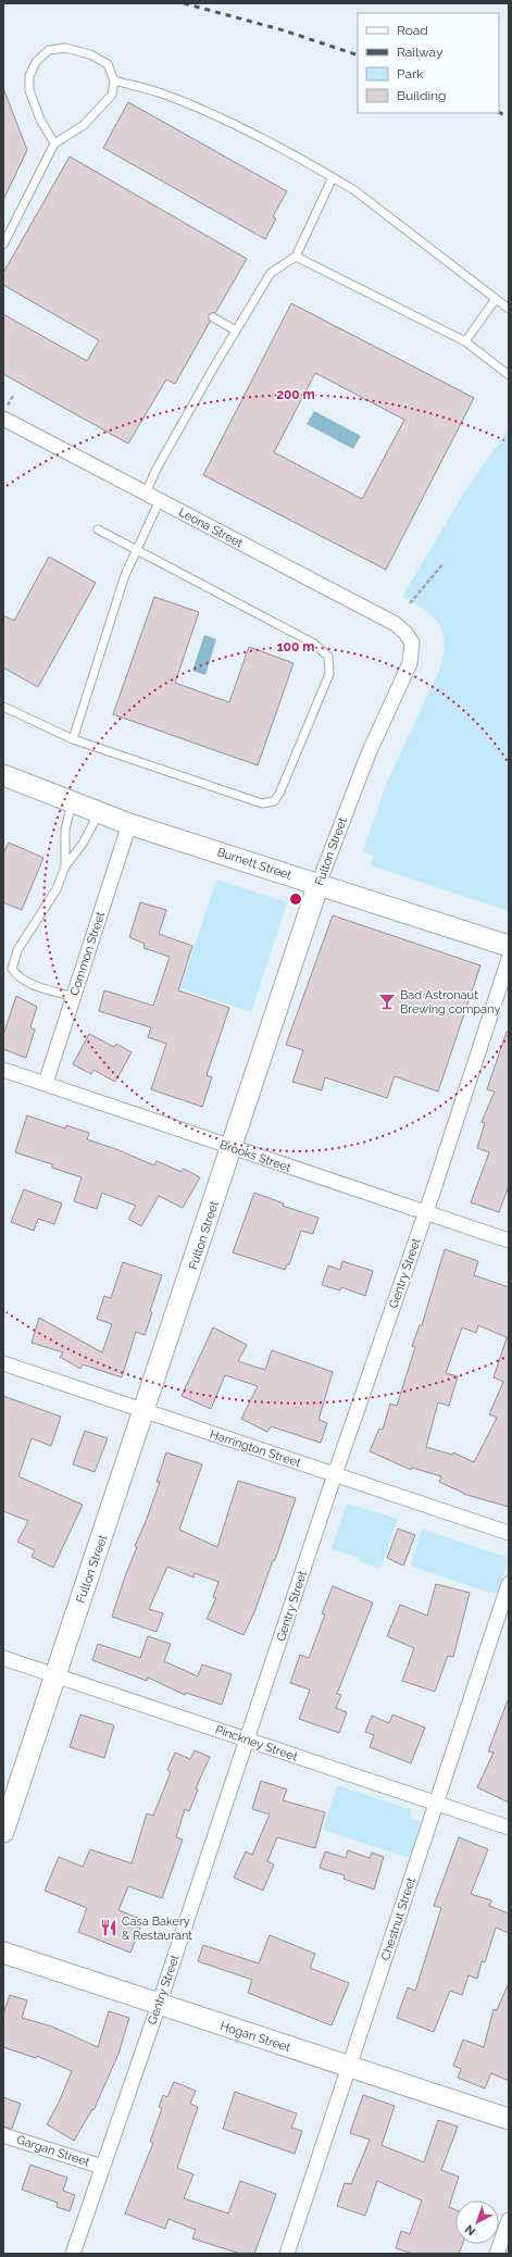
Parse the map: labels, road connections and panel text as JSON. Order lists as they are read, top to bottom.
{
  "streets": {
    "street": [
      "Leona Street",
      "Fulton Street",
      "Burnett Street",
      "Common Street",
      "Brooks Street",
      "Gentry Street",
      "Harrington Street",
      "Pinckney Street",
      "Chestnut Street",
      "Hogan Street",
      "Gargan Street"
    ]
  },
  "crossings": [
    ["Leona Street", "Fulton Street"],
    ["Fulton Street", "Burnett Street"],
    ["Fulton Street", "Brooks Street"],
    ["Fulton Street", "Harrington Street"],
    ["Fulton Street", "Pinckney Street"],
    ["Burnett Street", "Common Street"],
    ["Common Street", "Brooks Street"],
    ["Brooks Street", "Gentry Street"],
    ["Gentry Street", "Harrington Street"],
    ["Gentry Street", "Pinckney Street"],
    ["Gentry Street", "Hogan Street"],
    ["Gentry Street", "Gargan Street"],
    ["Pinckney Street", "Chestnut Street"],
    ["Chestnut Street", "Hogan Street"]
  ],
  "places": {
    "bar": ["Bad Astronaut Brewing company"],
    "restaurant": ["Casa Bakery & Restaurant"]
  },
  "legend": [
    "Road",
    "Railway",
    "Park",
    "Building"
  ],
  "north": "bottom left",
  "rings": ["200 m", "100 m"]
}
